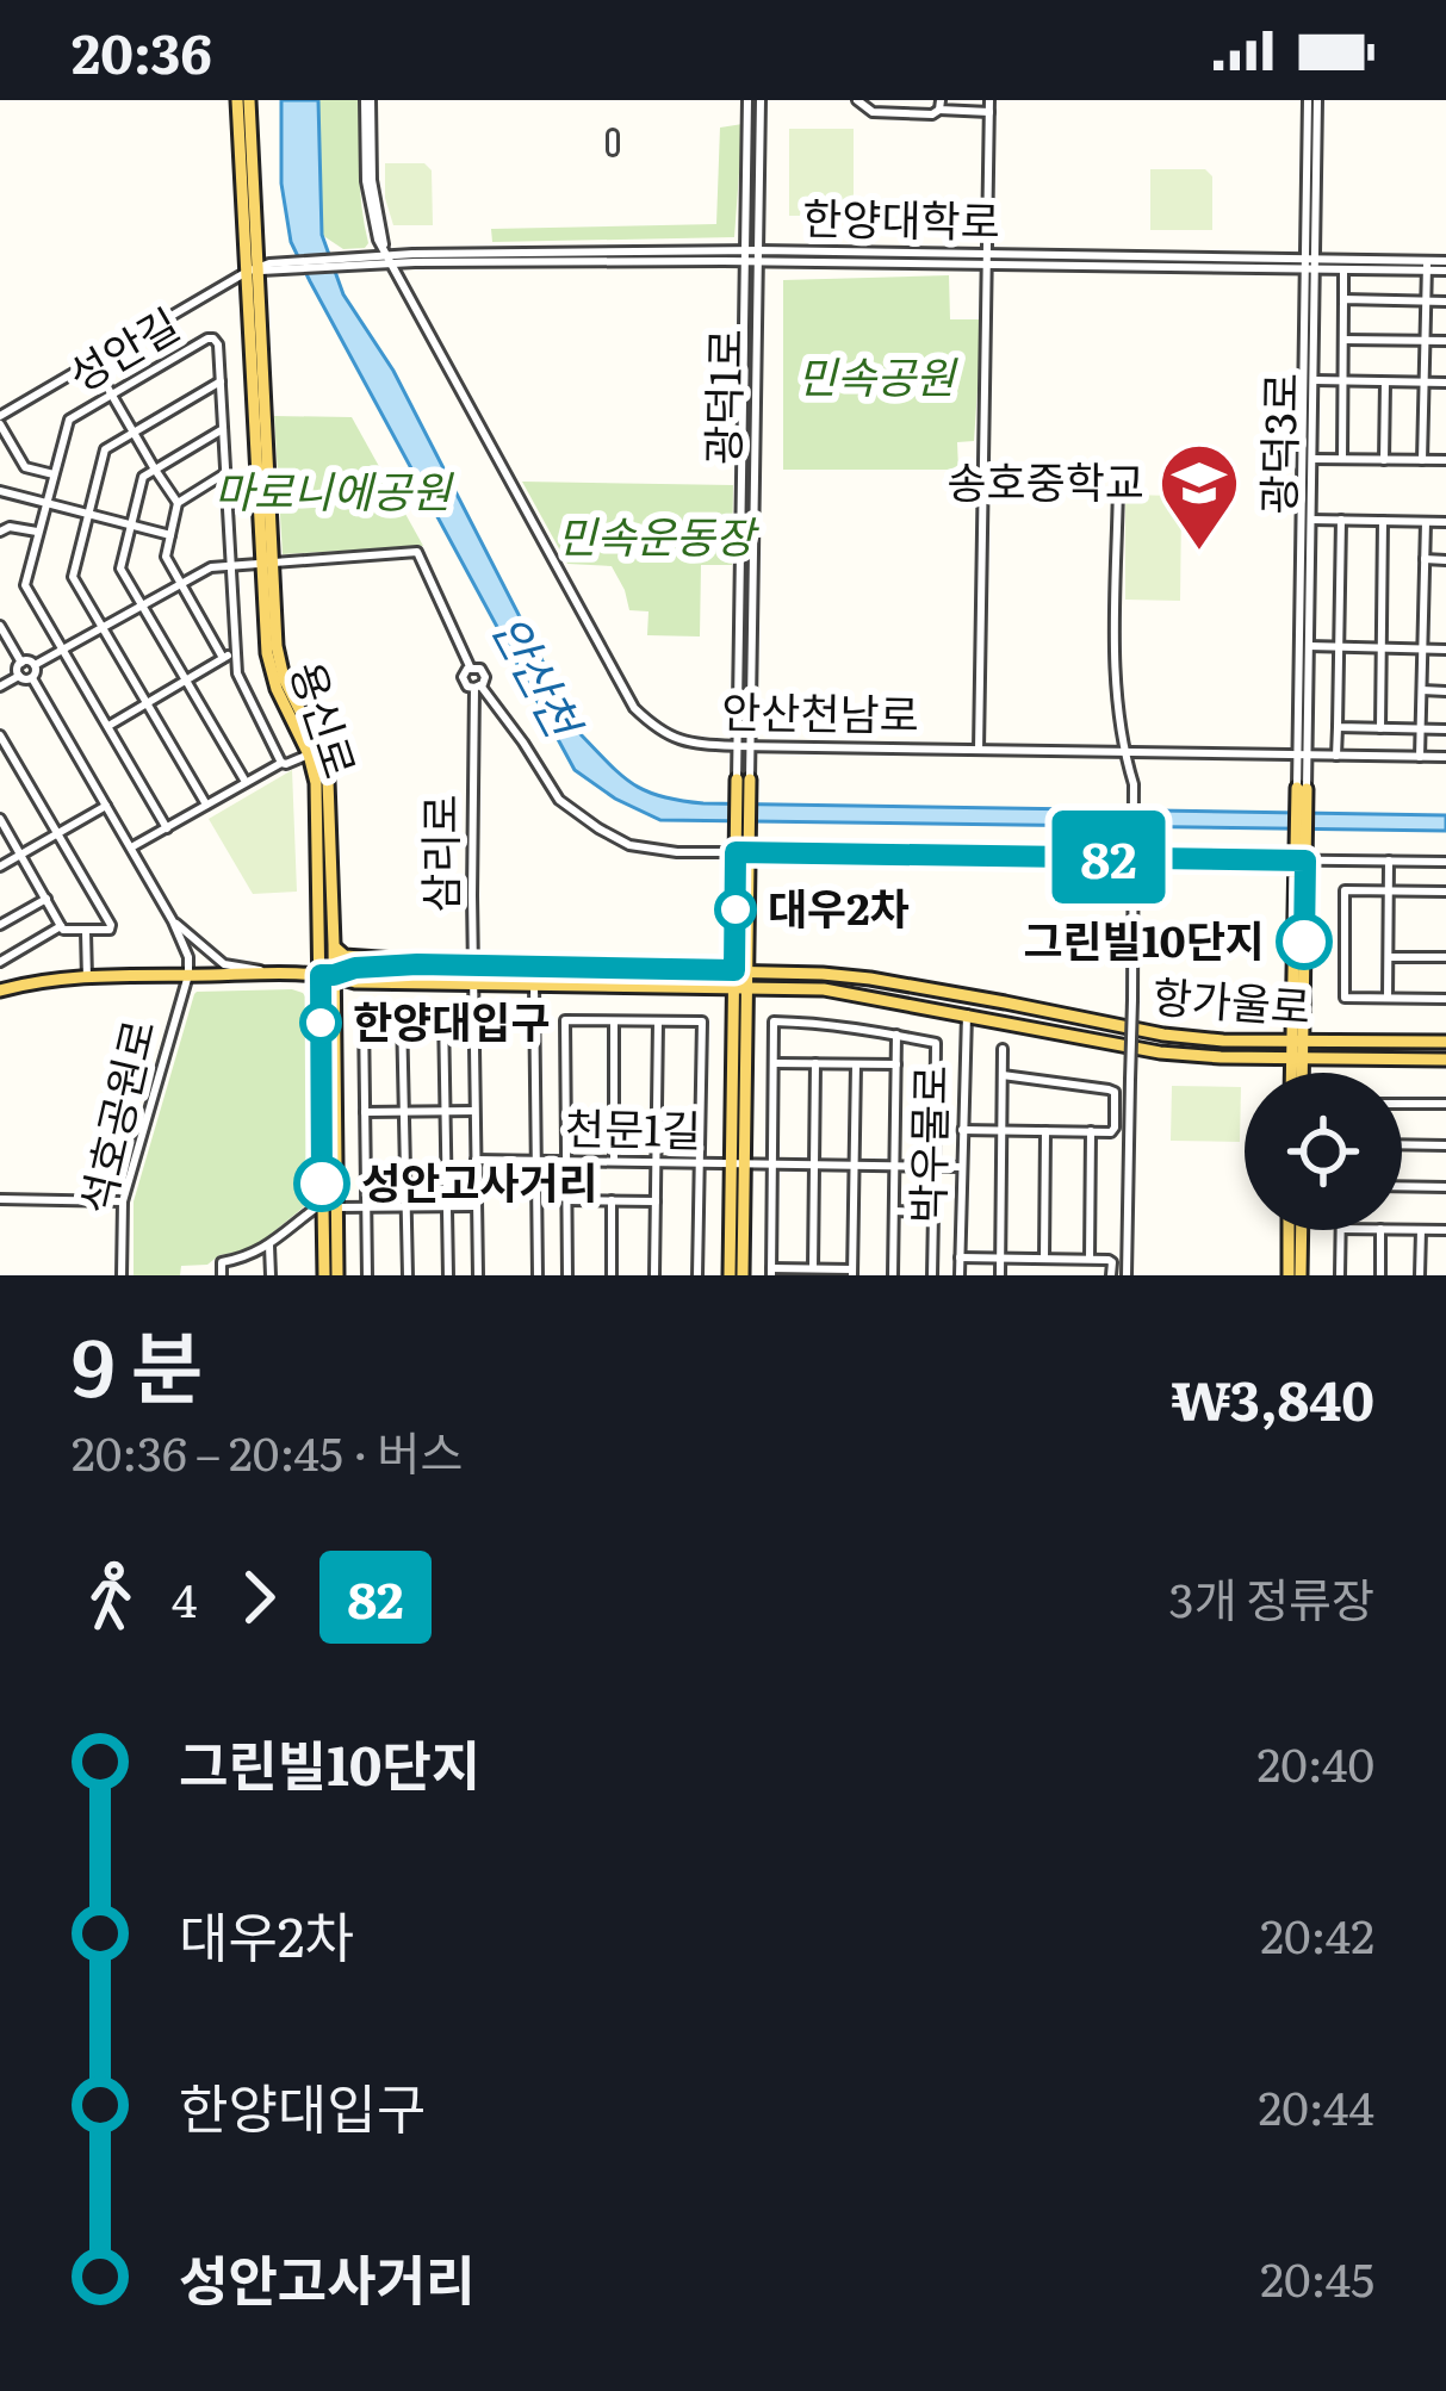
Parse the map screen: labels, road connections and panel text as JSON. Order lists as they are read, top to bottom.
{
  "streets": {
    "main road": ["용신로", "항가울로"],
    "street": [
      "한양대학로",
      "성안길",
      "광덕1로",
      "광덕3로",
      "안산천남로",
      "삼리로",
      "석호공원로",
      "천문1길",
      "박우물로"
    ]
  },
  "crossings": [
    ["한양대학로", "광덕1로"],
    ["한양대학로", "광덕3로"],
    ["한양대학로", "안산천남로"],
    ["한양대학로", "용신로"],
    ["광덕1로", "안산천남로"],
    ["광덕3로", "안산천남로"],
    ["용신로", "항가울로"],
    ["삼리로", "항가울로"],
    ["삼리로", "천문1길"],
    ["항가울로", "석호공원로"],
    ["항가울로", "박우물로"],
    ["천문1길", "박우물로"]
  ],
  "water": ["안산천"],
  "parks": ["민속공원", "마로니에공원", "민속운동장"],
  "places": {
    "school or university": ["송호중학교"],
    "other": [
      "대우2차",
      "그린빌10단지",
      "한양대입구",
      "성안고사거리"
    ]
  },
  "lines": ["bus line 82"],
  "page": {
    "status": "20:36",
    "on_map": "82",
    "heading": ["9 분", "20:36 – 20:45 · 버스", "₩3,840"],
    "legs": ["4", "82", "3개 정류장"],
    "list": [
      {
        "name": "그린빌10단지",
        "value": "20:40"
      },
      {
        "name": "대우2차",
        "value": "20:42"
      },
      {
        "name": "한양대입구",
        "value": "20:44"
      },
      {
        "name": "성안고사거리",
        "value": "20:45"
      }
    ]
  }
}
